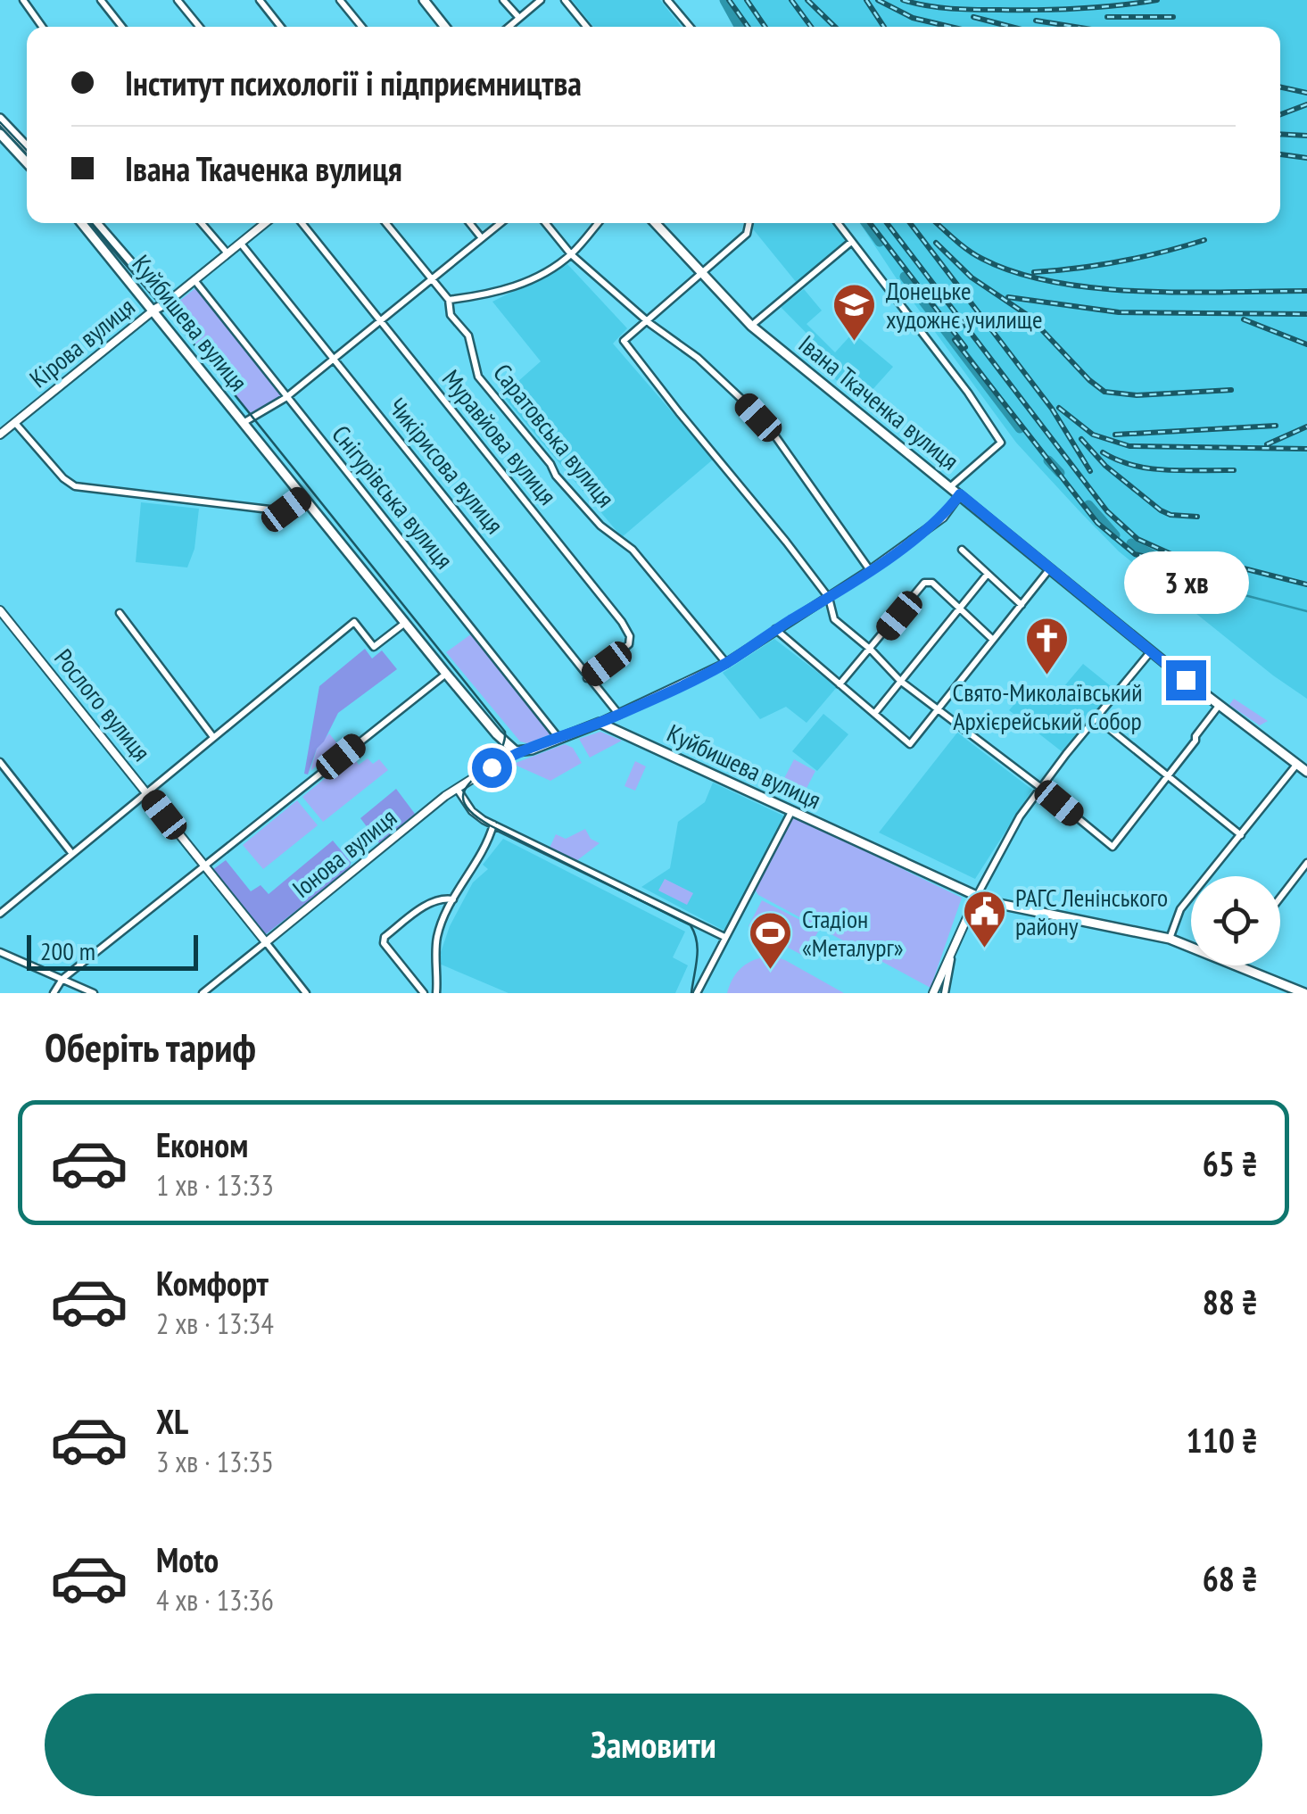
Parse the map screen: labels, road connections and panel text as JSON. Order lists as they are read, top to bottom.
{
  "streets": {
    "main road": ["Куйбишева вулиця", "Кірова вулиця", "Івана Ткаченка вулиця"],
    "street": [
      "Саратовська вулиця",
      "Муравйова вулиця",
      "Чикірисова вулиця",
      "Снігурівська вулиця",
      "Рослого вулиця",
      "Іонова вулиця"
    ]
  },
  "crossings": [
    ["Куйбишева вулиця", "Кірова вулиця"],
    ["Куйбишева вулиця", "Іонова вулиця"],
    ["Кірова вулиця", "Чикірисова вулиця"],
    ["Кірова вулиця", "Снігурівська вулиця"],
    ["Муравйова вулиця", "Чикірисова вулиця"],
    ["Рослого вулиця", "Іонова вулиця"]
  ],
  "places": {
    "school or university": ["Донецьке художнє училище"],
    "church": ["Свято-Миколаївський Архієрейський Собор"],
    "public building": ["РАГС Ленінського району"],
    "sports": ["Стадіон «Металург»"]
  },
  "scale_bar": "200 m",
  "page": {
    "banner": ["Інститут психології і підприємництва", "Івана Ткаченка вулиця"],
    "bubble": "3 хв",
    "scale": "200 m",
    "heading": "Оберіть тариф",
    "list": [
      {
        "name": "Економ",
        "note": "1 хв · 13:33",
        "value": "65 ₴"
      },
      {
        "name": "Комфорт",
        "note": "2 хв · 13:34",
        "value": "88 ₴"
      },
      {
        "name": "XL",
        "note": "3 хв · 13:35",
        "value": "110 ₴"
      },
      {
        "name": "Moto",
        "note": "4 хв · 13:36",
        "value": "68 ₴"
      }
    ],
    "buttons": "Замовити"
  }
}
